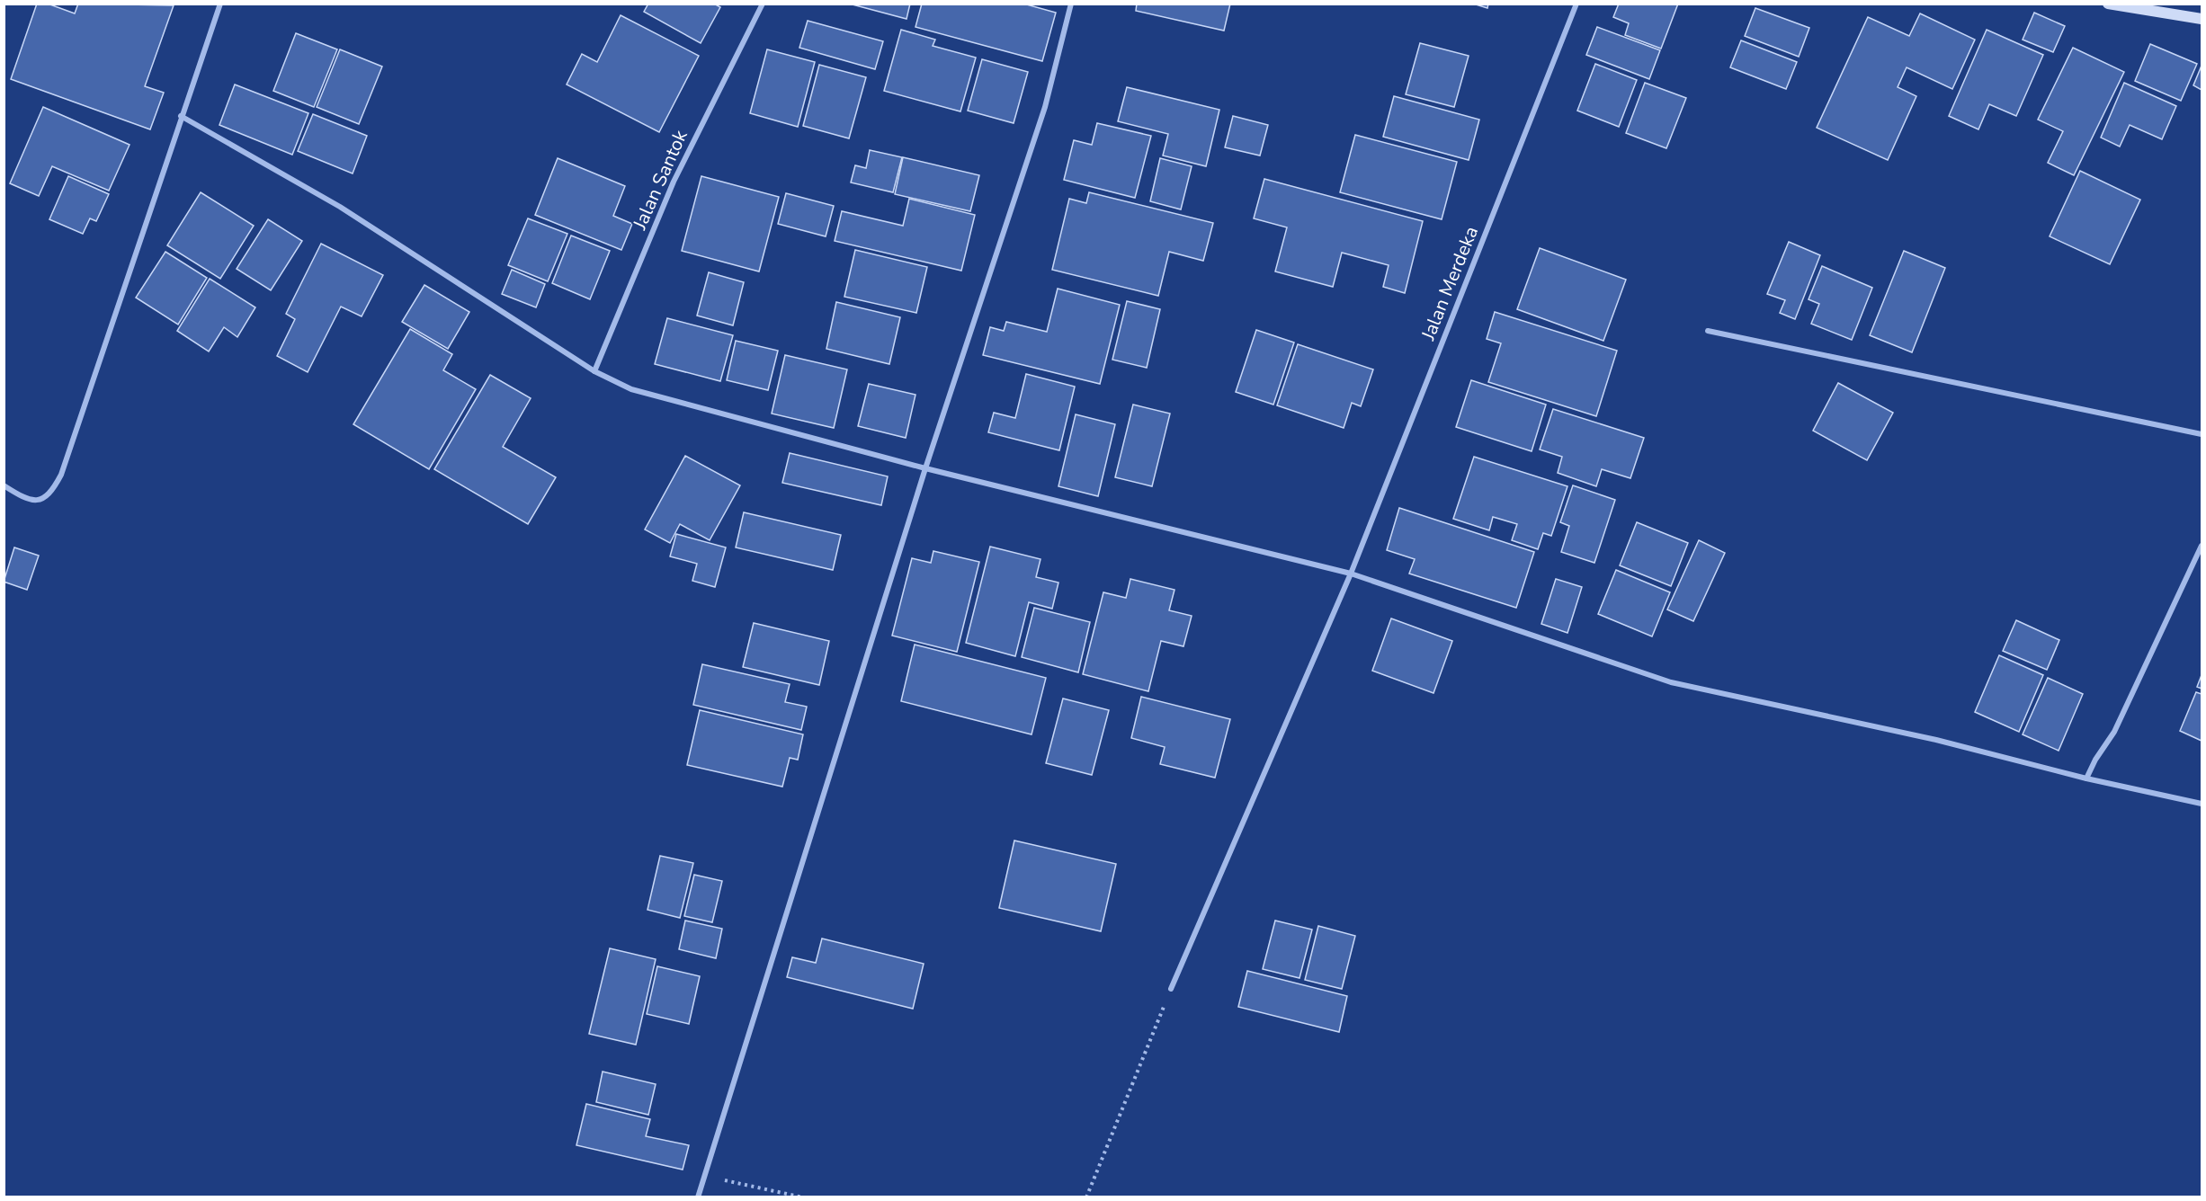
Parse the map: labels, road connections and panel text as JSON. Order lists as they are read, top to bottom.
{
  "streets": {
    "street": ["Jalan Santok", "Jalan Merdeka"]
  }
}
